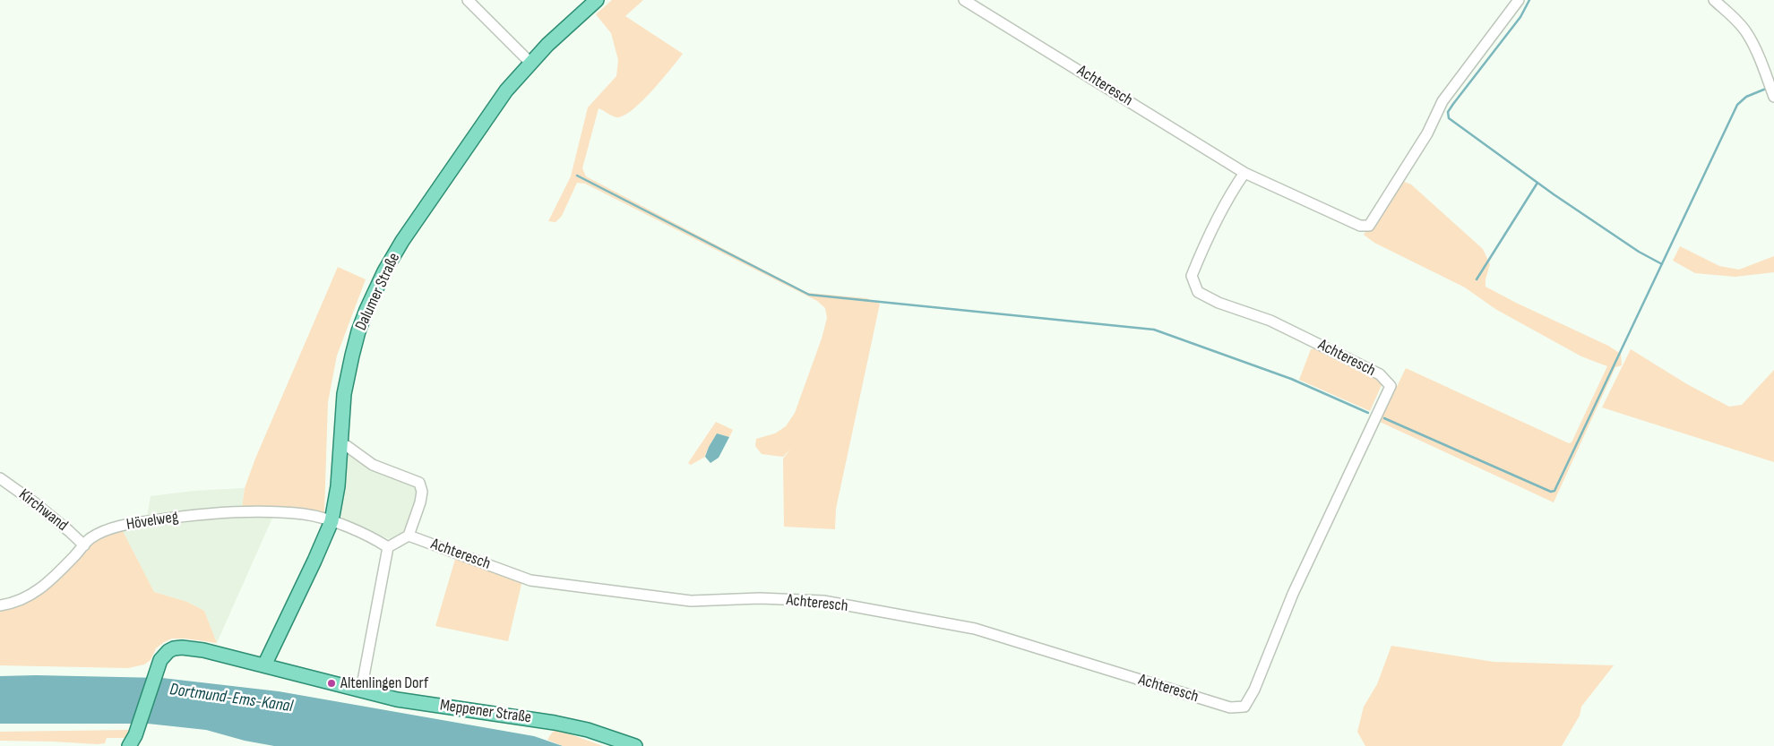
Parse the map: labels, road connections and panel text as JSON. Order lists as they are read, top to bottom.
{
  "streets": {
    "main road": ["Dalumer Straße", "Meppener Straße"],
    "street": ["Achteresch", "Kirchwand", "Hövelweg"]
  },
  "crossings": [
    ["Dalumer Straße", "Hövelweg"],
    ["Dalumer Straße", "Meppener Straße"],
    ["Kirchwand", "Hövelweg"]
  ],
  "water": ["Dortmund-Ems-Kanal"],
  "places": ["Altenlingen Dorf"]
}
